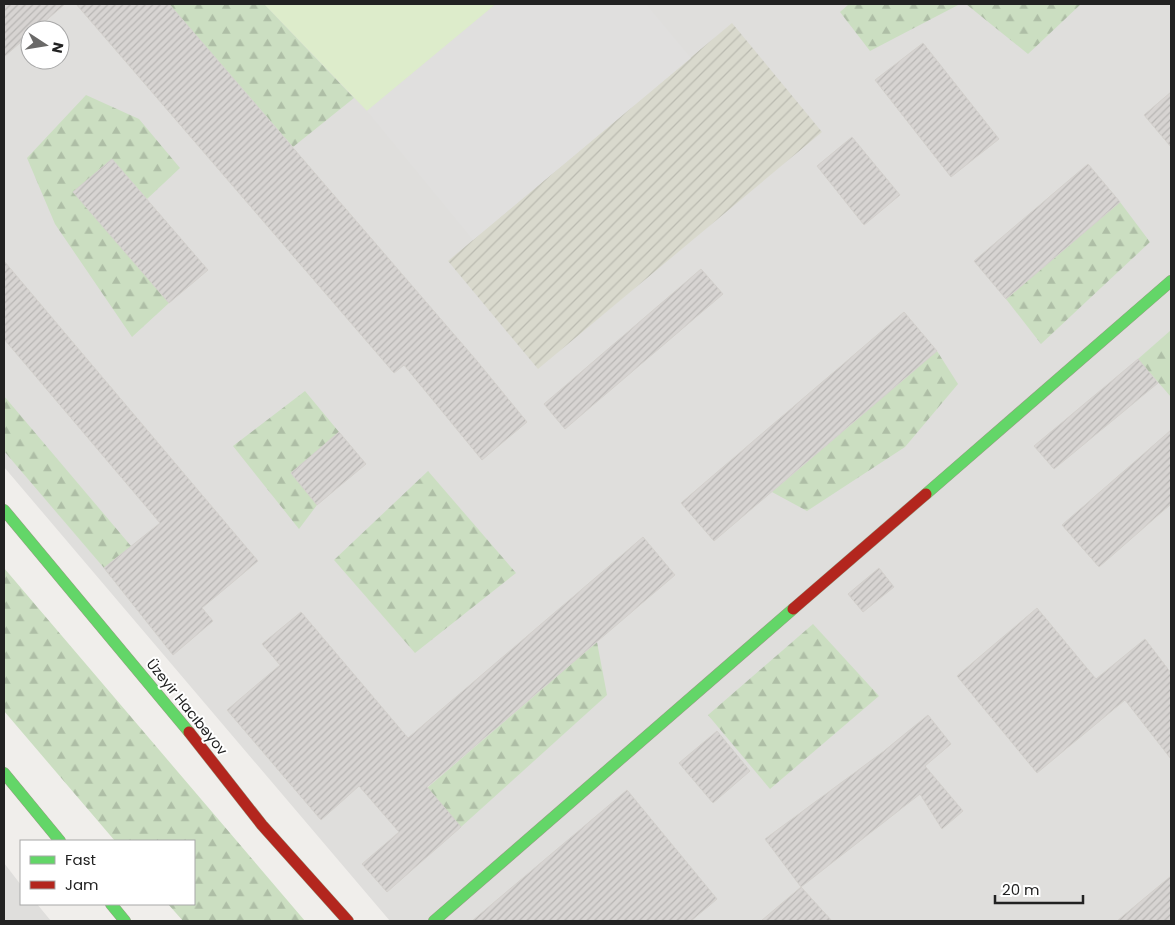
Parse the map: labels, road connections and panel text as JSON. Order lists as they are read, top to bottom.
{
  "streets": {
    "street": ["Üzeyir Hacıbəyov"]
  },
  "legend": ["Fast", "Jam"],
  "scale_bar": "20 m",
  "north": "right"
}
